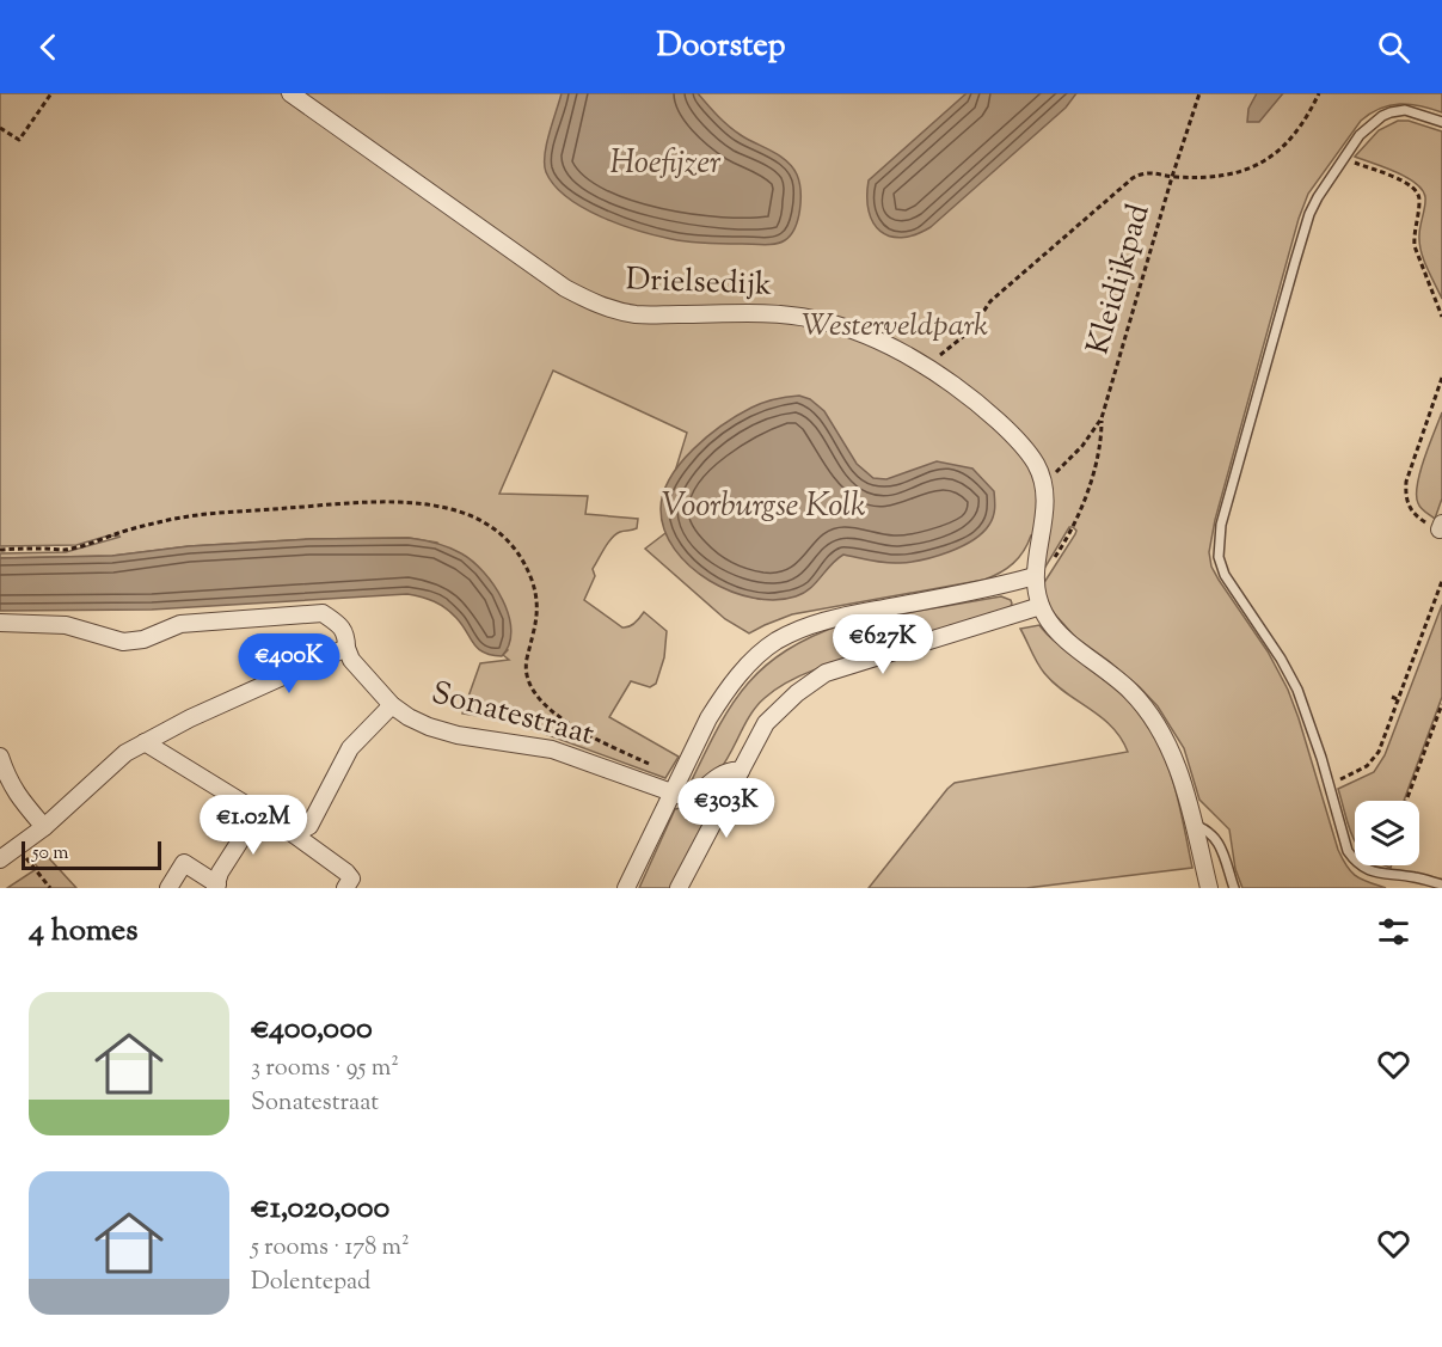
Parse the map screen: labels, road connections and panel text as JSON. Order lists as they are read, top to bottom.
{
  "streets": {
    "street": ["Drielsedijk", "Sonatestraat"],
    "path": ["Kleidijkpad"]
  },
  "water": ["Hoefijzer", "Voorburgse Kolk"],
  "parks": ["Westerveldpark"],
  "scale_bar": "50 m",
  "page": {
    "header": "Doorstep",
    "price": [
      "€627K",
      "€400K",
      "€303K",
      "€1.02M"
    ],
    "scale": "50 m",
    "heading": "4 homes",
    "list": [
      {
        "name": "€400,000",
        "note": "3 rooms · 95 m² · Sonatestraat"
      },
      {
        "name": "€1,020,000",
        "note": "5 rooms · 178 m² · Dolentepad"
      }
    ]
  }
}
